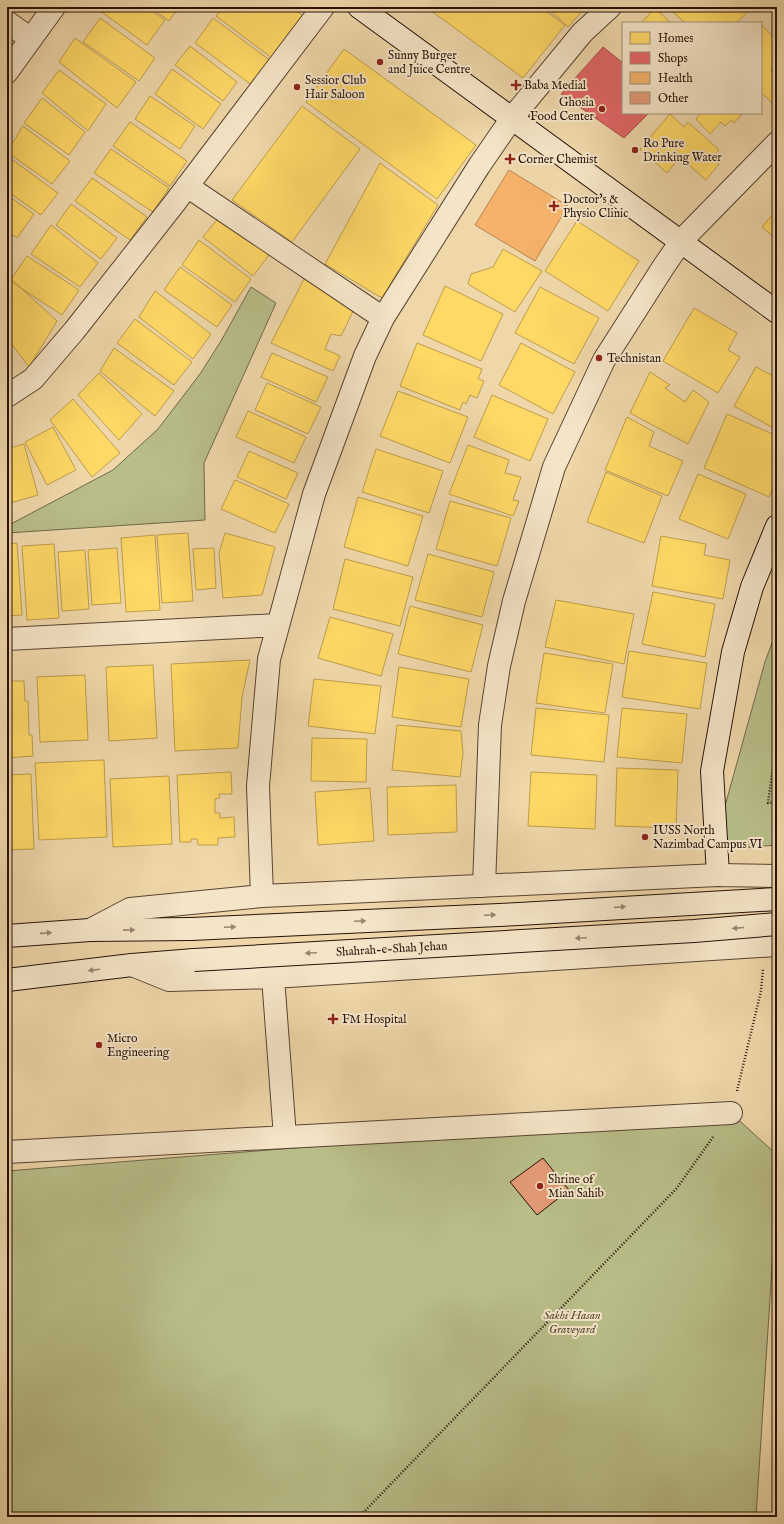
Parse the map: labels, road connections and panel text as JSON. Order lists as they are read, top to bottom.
{
  "streets": {
    "street": ["Shahrah-e-Shah Jehan"]
  },
  "parks": ["Sakhi Hasan Graveyard"],
  "places": {
    "other": [
      "Sunny Burger and Juice Centre",
      "Sessior Club Hair Saloon",
      "Ghosia Food Center",
      "Ro Pure Drinking Water",
      "Technistan",
      "IUSS North Nazimbad Campus VI",
      "Micro Engineering",
      "Shrine of Mian Sahib"
    ],
    "health": [
      "Baba Medial",
      "Corner Chemist",
      "Doctor's & Physio Clinic",
      "FM Hospital"
    ]
  },
  "legend": [
    "Homes",
    "Shops",
    "Health",
    "Other"
  ]
}
